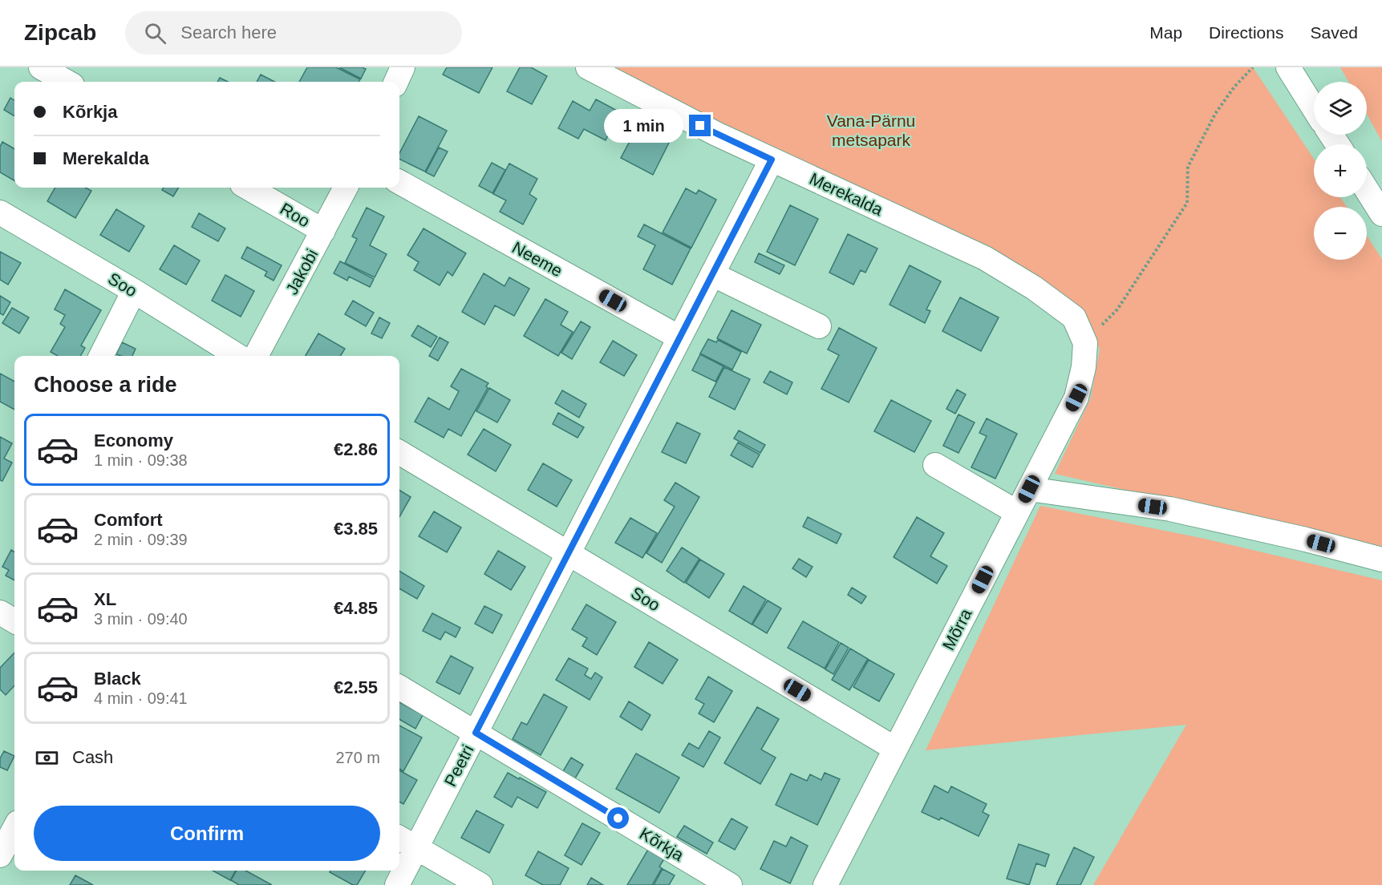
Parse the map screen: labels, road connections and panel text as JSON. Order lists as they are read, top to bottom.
{
  "streets": {
    "street": [
      "Merekalda",
      "Roo",
      "Neeme",
      "Jakobi",
      "Soo",
      "Mõrra",
      "Peetri",
      "Kõrkja"
    ]
  },
  "crossings": [
    ["Merekalda", "Mõrra"],
    ["Merekalda", "Peetri"],
    ["Roo", "Jakobi"],
    ["Neeme", "Peetri"],
    ["Soo", "Mõrra"],
    ["Soo", "Peetri"],
    ["Peetri", "Kõrkja"]
  ],
  "parks": ["Vana-Pärnu metsapark"],
  "page": {
    "header": "Zipcab",
    "search": "Search here",
    "nav": ["Map", "Directions", "Saved"],
    "map_buttons": ["+", "−"],
    "banner": ["Kõrkja", "Merekalda"],
    "bubble": "1 min",
    "heading": "Choose a ride",
    "list": [
      {
        "name": "Economy",
        "note": "1 min · 09:38",
        "value": "€2.86"
      },
      {
        "name": "Comfort",
        "note": "2 min · 09:39",
        "value": "€3.85"
      },
      {
        "name": "XL",
        "note": "3 min · 09:40",
        "value": "€4.85"
      },
      {
        "name": "Black",
        "note": "4 min · 09:41",
        "value": "€2.55"
      }
    ],
    "pay": ["Cash", "270 m"],
    "buttons": "Confirm"
  }
}
